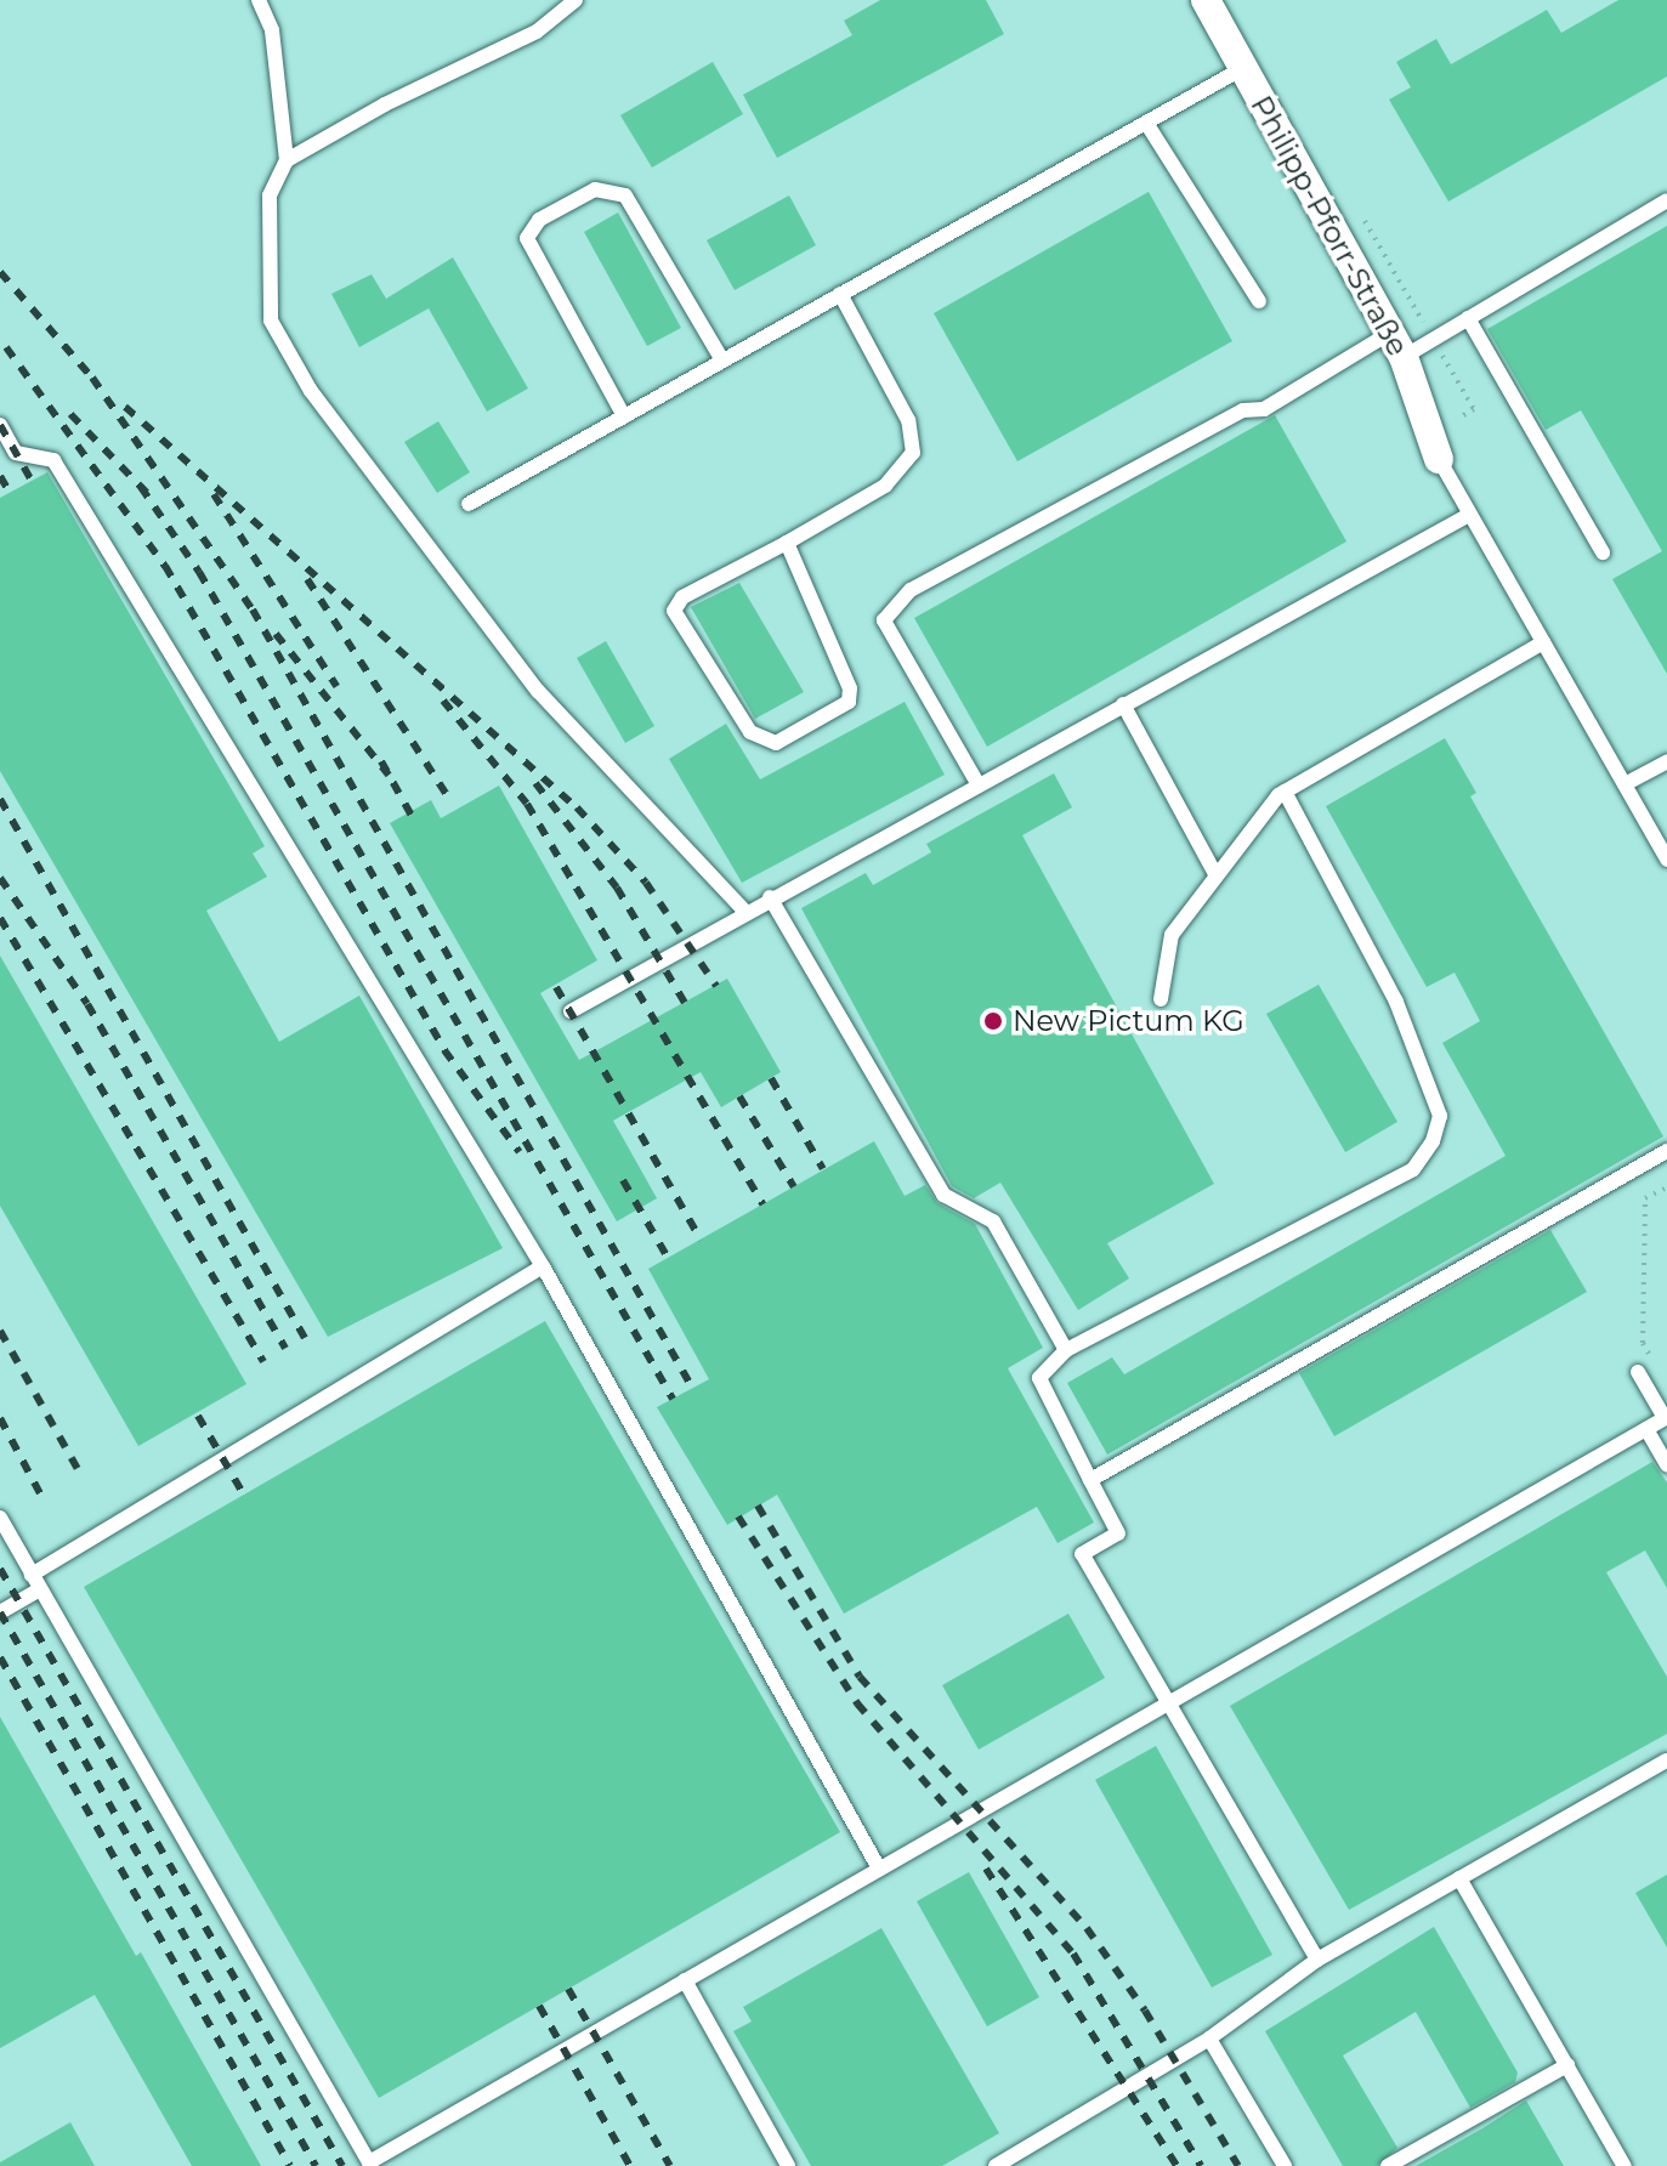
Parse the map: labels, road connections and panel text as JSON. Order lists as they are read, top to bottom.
{
  "streets": {
    "street": ["Philipp-Pforr-Straße"]
  },
  "places": ["New Pictum KG"]
}
